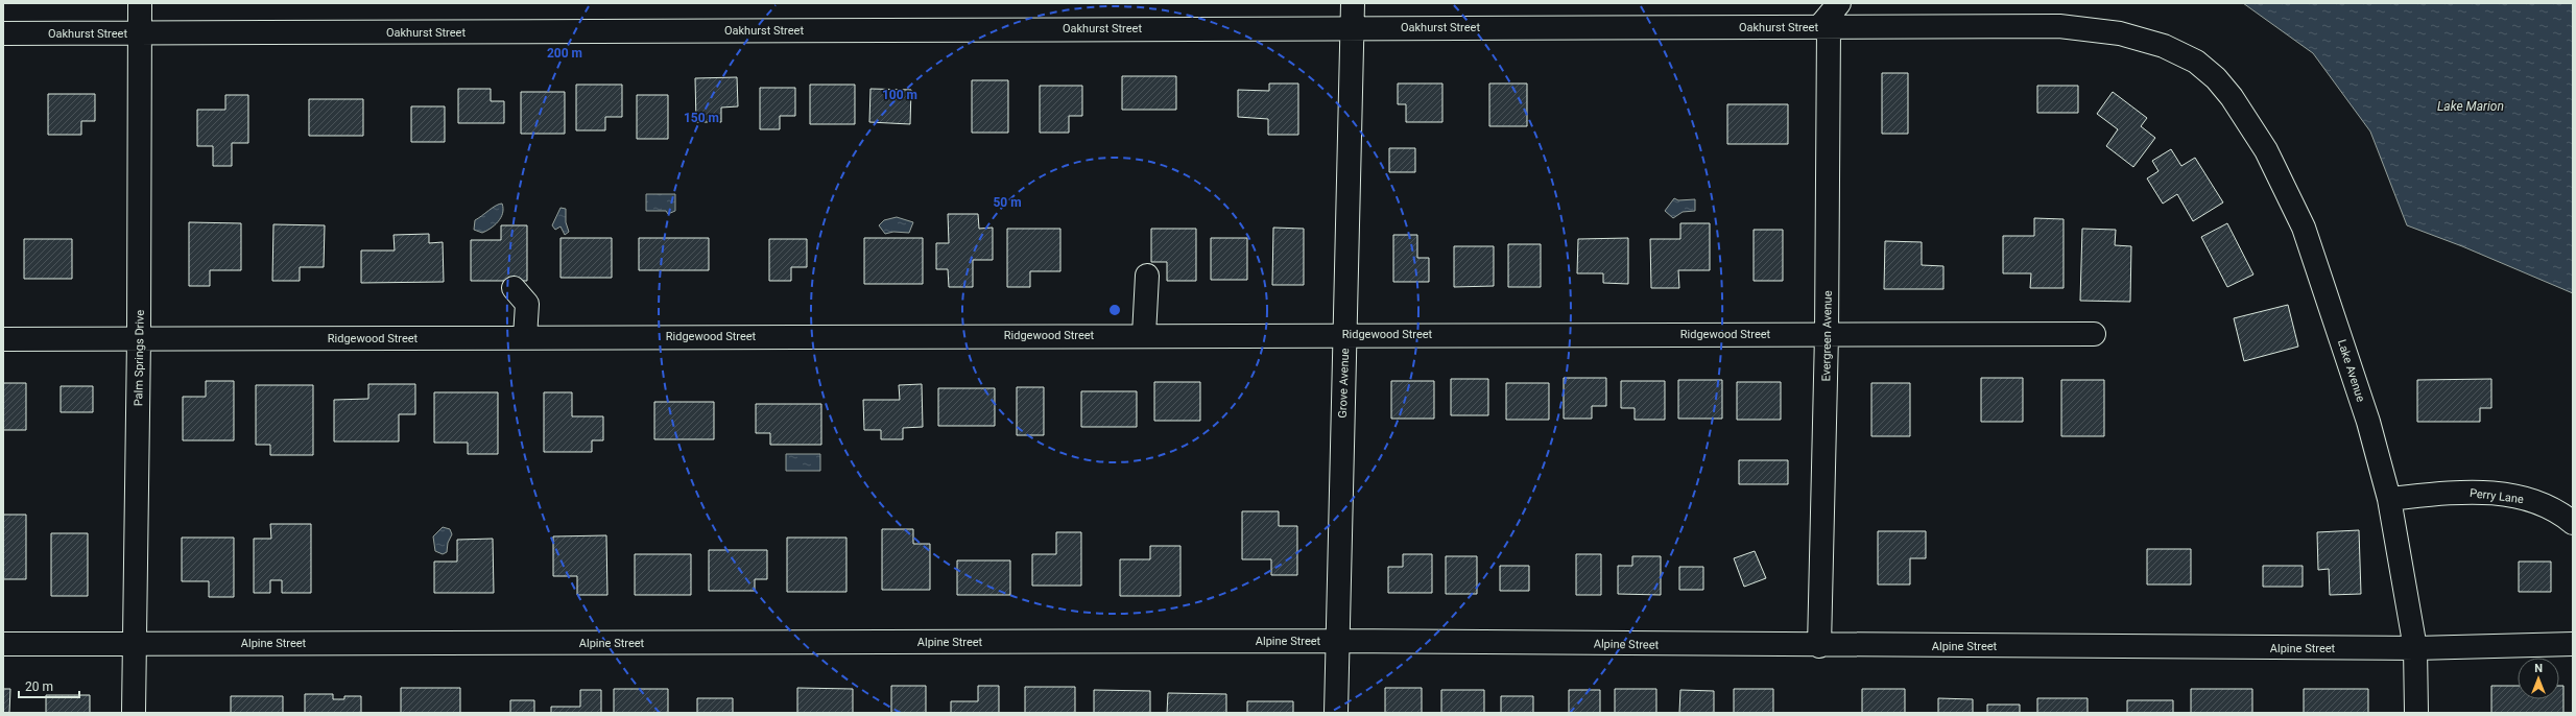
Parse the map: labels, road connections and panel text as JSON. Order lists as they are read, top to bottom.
{
  "streets": {
    "street": [
      "Oakhurst Street",
      "Ridgewood Street",
      "Evergreen Avenue",
      "Palm Springs Drive",
      "Lake Avenue",
      "Grove Avenue",
      "Perry Lane",
      "Alpine Street"
    ]
  },
  "crossings": [
    ["Oakhurst Street", "Evergreen Avenue"],
    ["Oakhurst Street", "Palm Springs Drive"],
    ["Oakhurst Street", "Lake Avenue"],
    ["Oakhurst Street", "Grove Avenue"],
    ["Ridgewood Street", "Evergreen Avenue"],
    ["Ridgewood Street", "Palm Springs Drive"],
    ["Ridgewood Street", "Grove Avenue"],
    ["Evergreen Avenue", "Alpine Street"],
    ["Palm Springs Drive", "Alpine Street"],
    ["Lake Avenue", "Perry Lane"],
    ["Lake Avenue", "Alpine Street"],
    ["Grove Avenue", "Alpine Street"]
  ],
  "water": ["Lake Marion"],
  "scale_bar": "20 m",
  "north": "top",
  "rings": [
    "200 m",
    "100 m",
    "150 m",
    "50 m"
  ]
}
